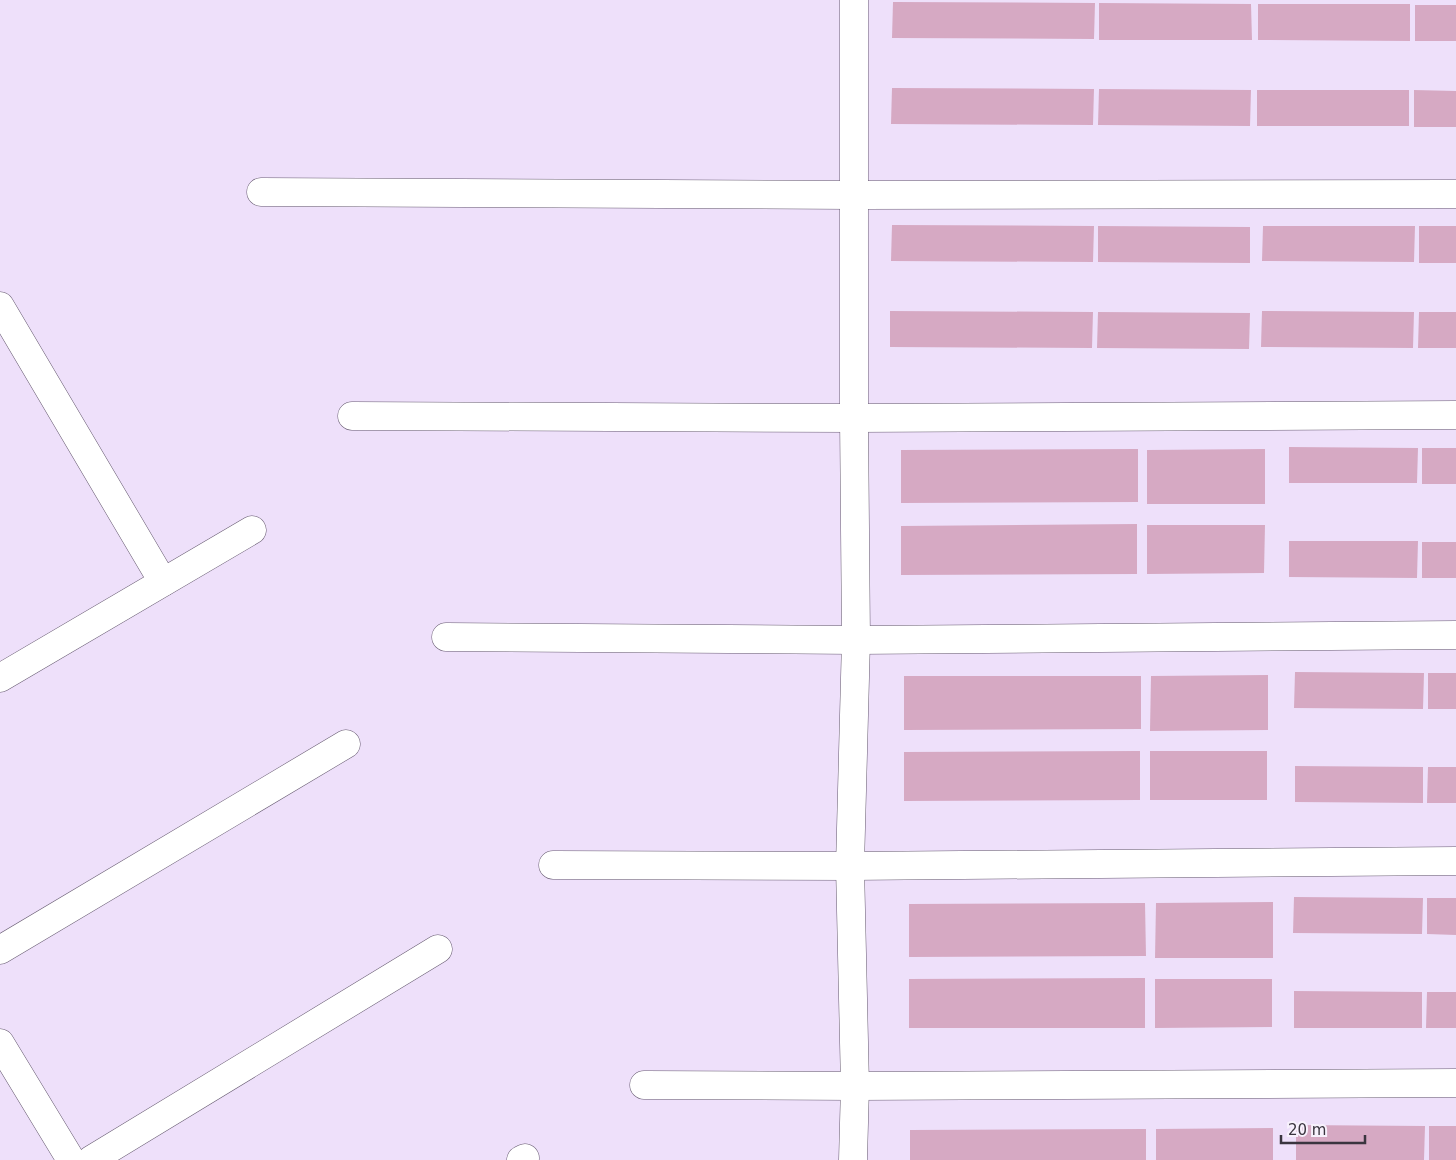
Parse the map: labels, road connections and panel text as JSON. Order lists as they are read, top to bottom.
{
  "scale_bar": "20 m"
}
